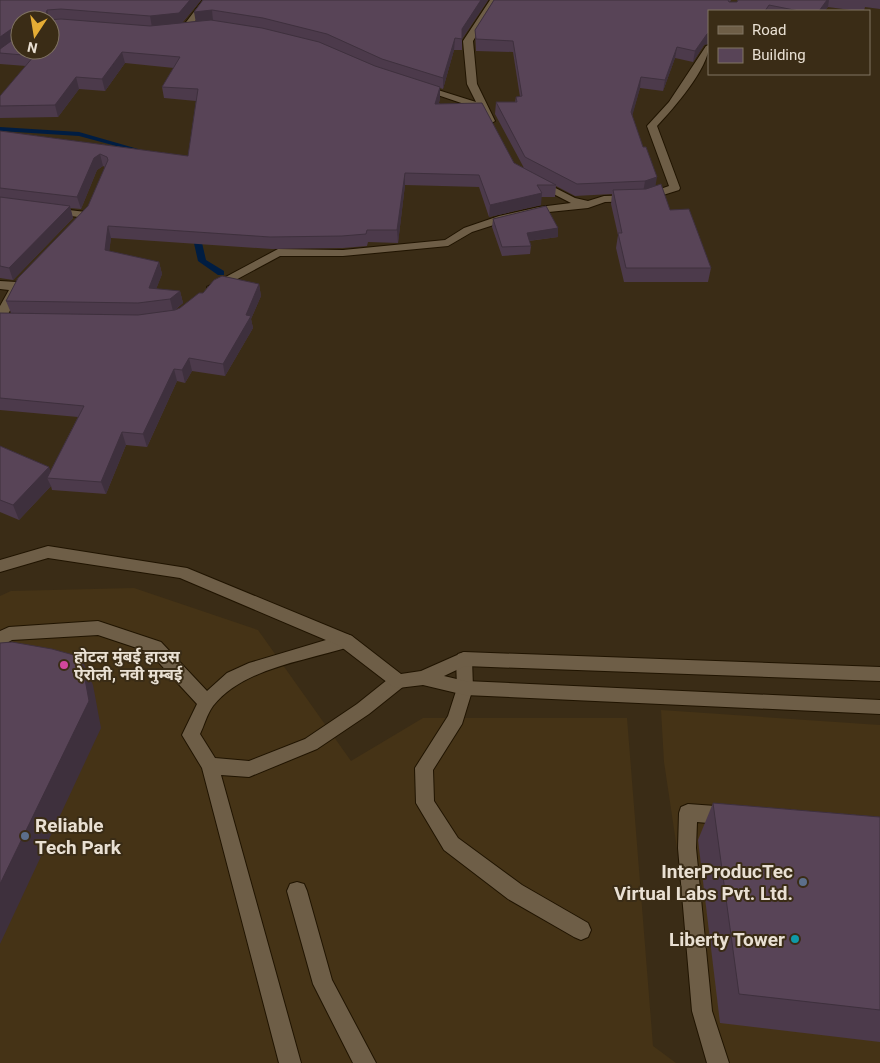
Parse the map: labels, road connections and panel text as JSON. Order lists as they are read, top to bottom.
{
  "places": [
    "होटल मुंबई हाउस ऐरोली, नवी मुम्बई",
    "Reliable Tech Park",
    "InterProducTec Virtual Labs Pvt. Ltd.",
    "Liberty Tower"
  ],
  "legend": ["Road", "Building"],
  "north": "bottom"
}
